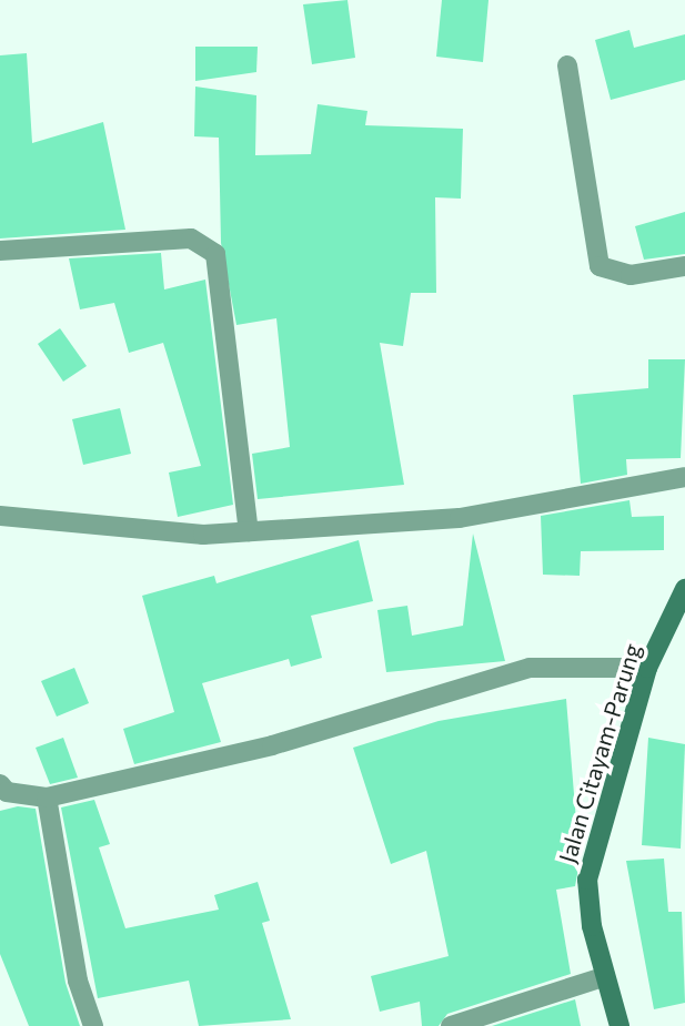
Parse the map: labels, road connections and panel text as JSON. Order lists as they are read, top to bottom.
{
  "streets": {
    "street": ["Jalan Citayam-Parung"]
  }
}
